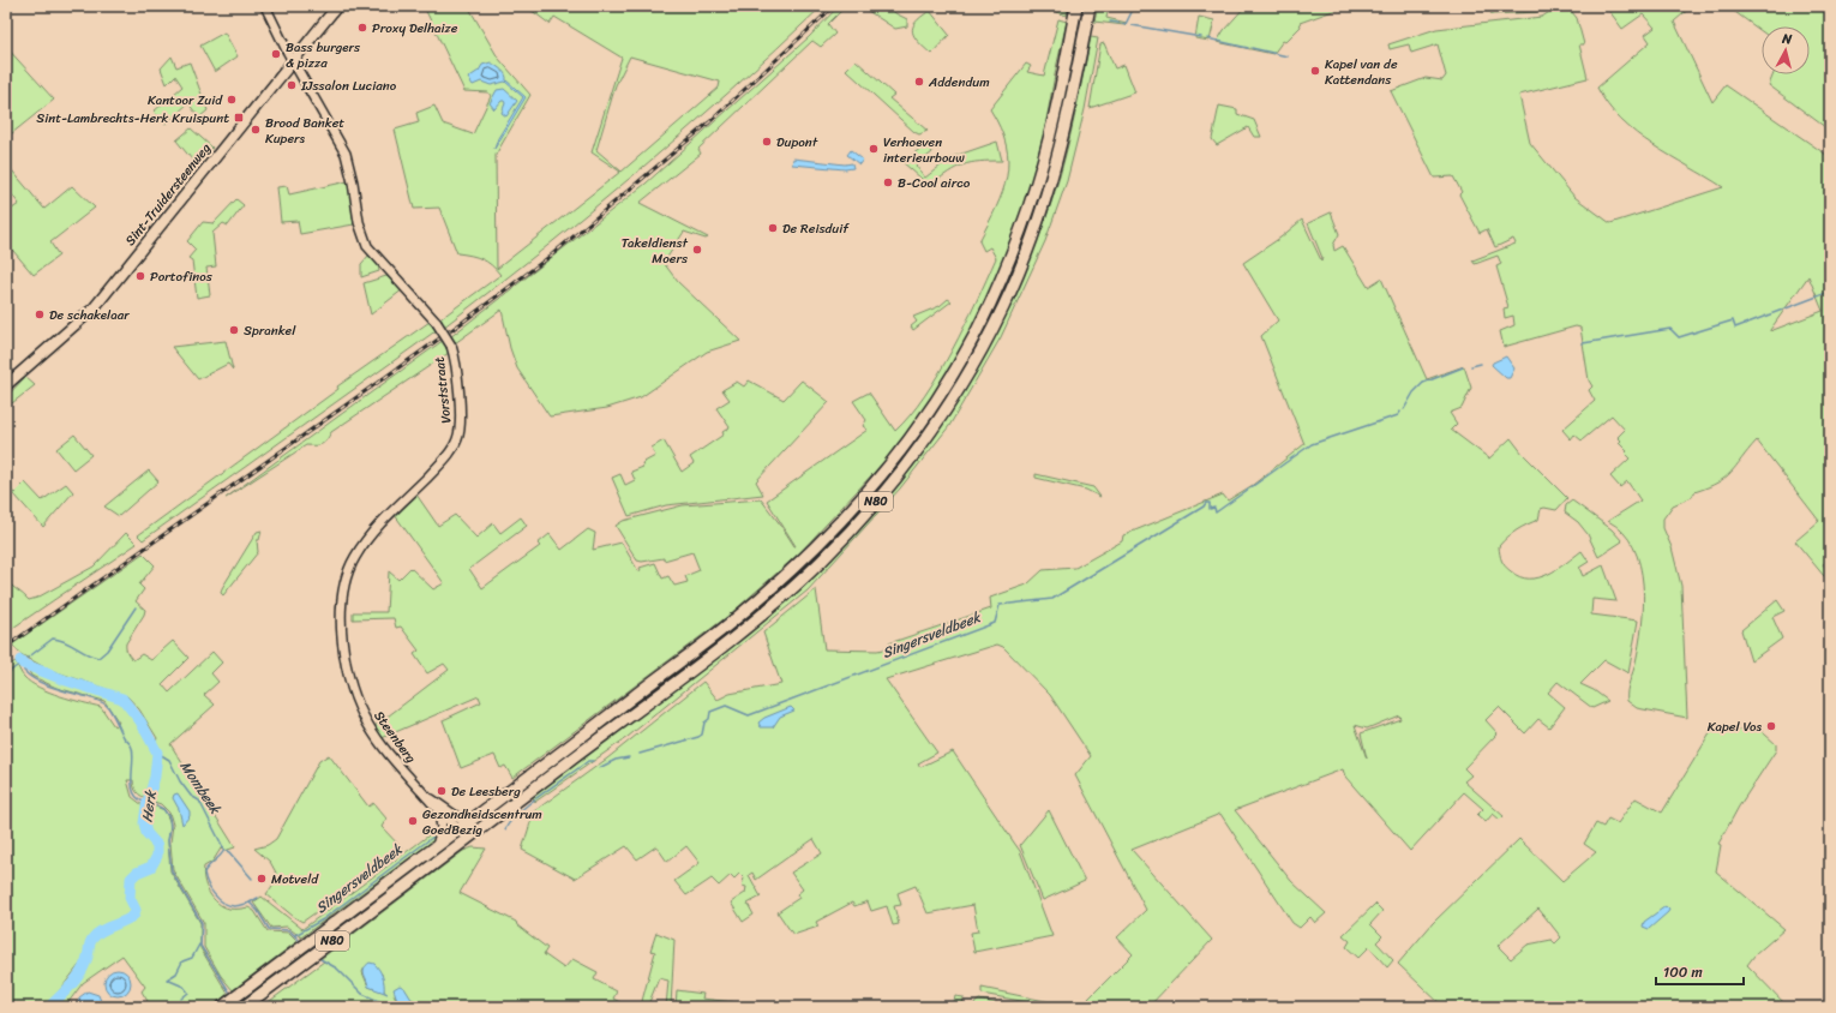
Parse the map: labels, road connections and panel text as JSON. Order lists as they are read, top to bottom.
{
  "streets": {
    "highway": ["N80"],
    "main road": ["Sint-Truidersteenweg"],
    "street": ["Vorststraat", "Steenberg"]
  },
  "crossings": [
    ["Sint-Truidersteenweg", "Vorststraat"],
    ["Vorststraat", "Steenberg"],
    ["N80", "Steenberg"]
  ],
  "water": ["Singersveldbeek", "Mombeek", "Herk"],
  "places": {
    "other": [
      "Proxy Delhaize",
      "Bass burgers & pizza",
      "Kapel van de Kattendans",
      "Addendum",
      "IJssalon Luciano",
      "Kantoor Zuid",
      "Brood Banket Kupers",
      "Dupont",
      "Verhoeven interieurbouw",
      "B-Cool airco",
      "De Reisduif",
      "Takeldienst Moers",
      "Portofinos",
      "De schakelaar",
      "Sprankel",
      "Kapel Vos",
      "De Leesberg",
      "Gezondheidscentrum GoedBezig",
      "Motveld"
    ],
    "transit": ["Sint-Lambrechts-Herk Kruispunt"]
  },
  "scale_bar": "100 m",
  "north": "top"
}
